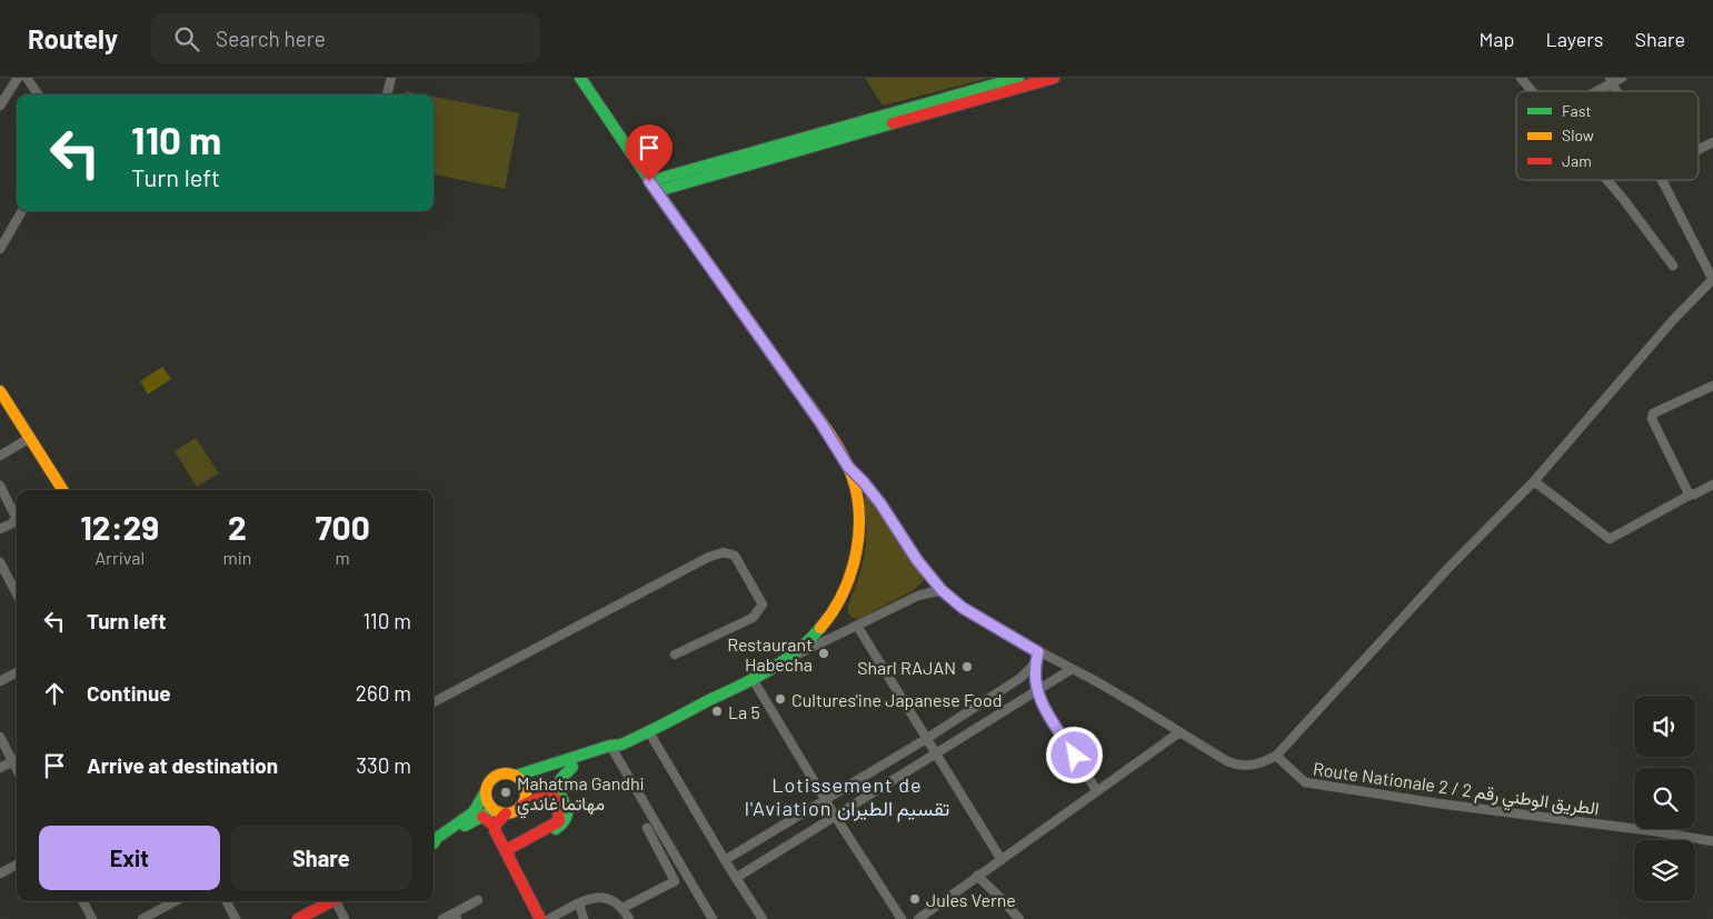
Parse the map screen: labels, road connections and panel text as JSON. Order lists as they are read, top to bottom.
{
  "streets": {
    "street": ["Route Nationale 2 / الطريق الوطني رقم 2"]
  },
  "districts": ["Lotissement de l'Aviation تقسيم الطيران"],
  "places": [
    "Restaurant Habecha",
    "Sharl RAJAN",
    "Cultures'ine Japanese Food",
    "La 5",
    "Mahatma Gandhi مهاتما غاندي",
    "Jules Verne"
  ],
  "legend": ["Fast", "Slow", "Jam"],
  "page": {
    "header": "Routely",
    "search": "Search here",
    "nav": ["Map", "Layers", "Share"],
    "turn": ["110 m", "Turn left"],
    "eta": [
      "12:29",
      "Arrival",
      "2",
      "min",
      "700",
      "m"
    ],
    "list": [
      {
        "name": "Turn left",
        "value": "110 m"
      },
      {
        "name": "Continue",
        "value": "260 m"
      },
      {
        "name": "Arrive at destination",
        "value": "330 m"
      }
    ],
    "buttons": ["Exit", "Share"]
  }
}
